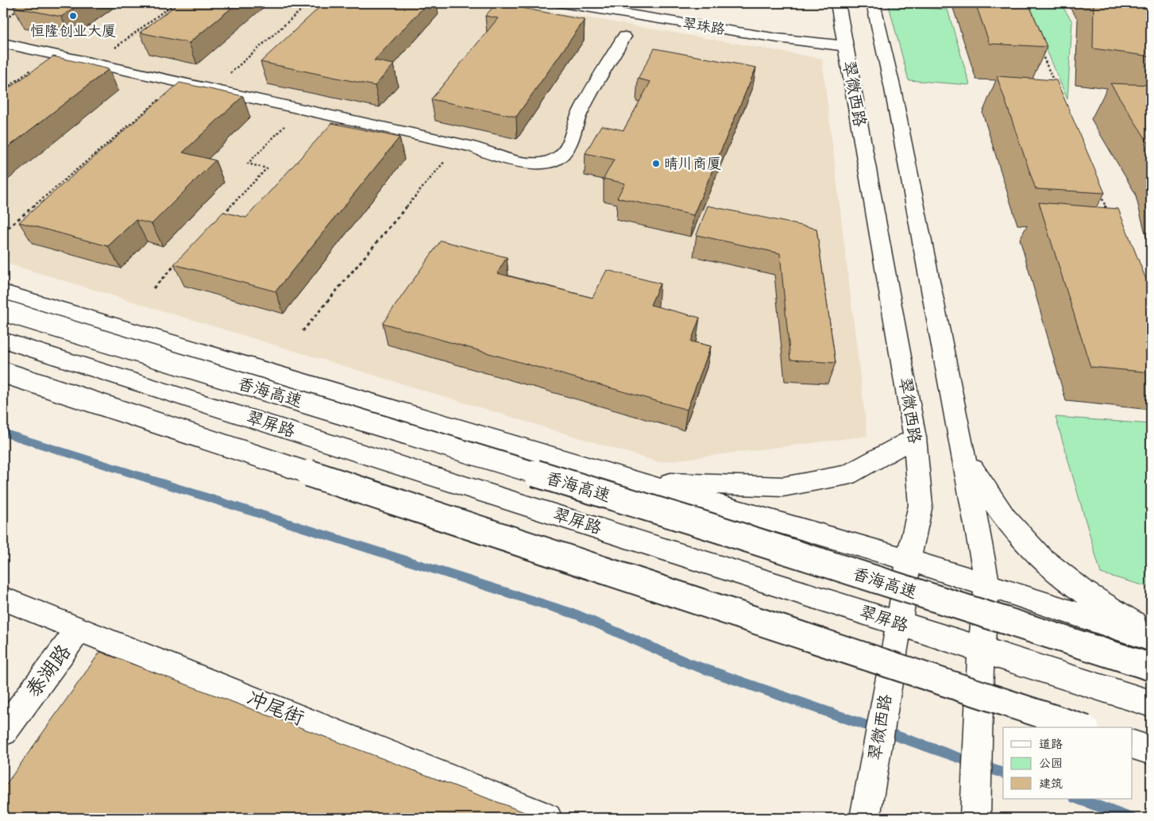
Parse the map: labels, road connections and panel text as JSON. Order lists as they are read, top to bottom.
{
  "streets": {
    "main road": [
      "翠珠路",
      "翠微西路",
      "香海高速",
      "翠屏路",
      "泰湖路",
      "冲尾街"
    ]
  },
  "crossings": [
    ["翠珠路", "翠微西路"],
    ["翠微西路", "翠屏路"],
    ["泰湖路", "冲尾街"]
  ],
  "places": ["恒隆创业大厦", "晴川商厦"],
  "legend": ["道路", "公园", "建筑"]
}
